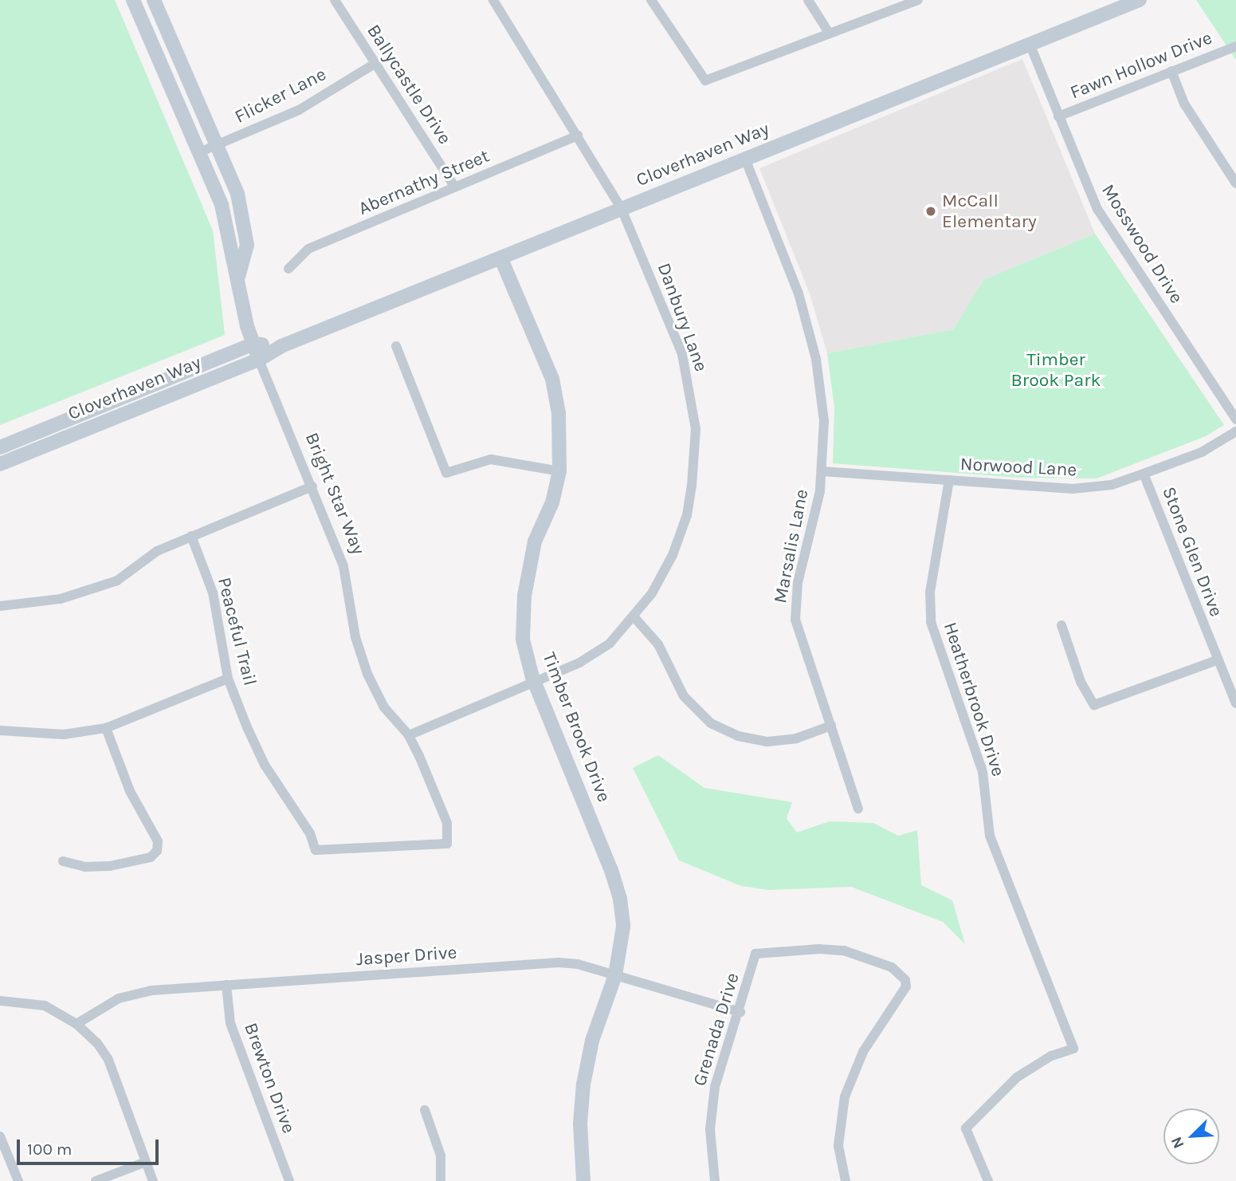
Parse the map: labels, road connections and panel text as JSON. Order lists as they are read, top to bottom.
{
  "streets": {
    "street": [
      "Fawn Hollow Drive",
      "Ballycastle Drive",
      "Flicker Lane",
      "Cloverhaven Way",
      "Abernathy Street",
      "Mosswood Drive",
      "Danbury Lane",
      "Norwood Lane",
      "Bright Star Way",
      "Marsalis Lane",
      "Stone Glen Drive",
      "Peaceful Trail",
      "Heatherbrook Drive",
      "Timber Brook Drive",
      "Jasper Drive",
      "Grenada Drive",
      "Brewton Drive"
    ]
  },
  "crossings": [
    ["Fawn Hollow Drive", "Mosswood Drive"],
    ["Ballycastle Drive", "Flicker Lane"],
    ["Ballycastle Drive", "Abernathy Street"],
    ["Flicker Lane", "Bright Star Way"],
    ["Cloverhaven Way", "Mosswood Drive"],
    ["Cloverhaven Way", "Danbury Lane"],
    ["Cloverhaven Way", "Bright Star Way"],
    ["Cloverhaven Way", "Marsalis Lane"],
    ["Cloverhaven Way", "Timber Brook Drive"],
    ["Abernathy Street", "Danbury Lane"],
    ["Danbury Lane", "Bright Star Way"],
    ["Danbury Lane", "Timber Brook Drive"],
    ["Norwood Lane", "Marsalis Lane"],
    ["Norwood Lane", "Stone Glen Drive"],
    ["Norwood Lane", "Heatherbrook Drive"],
    ["Bright Star Way", "Peaceful Trail"],
    ["Timber Brook Drive", "Jasper Drive"],
    ["Jasper Drive", "Grenada Drive"],
    ["Jasper Drive", "Brewton Drive"]
  ],
  "parks": ["Timber Brook Park"],
  "places": ["McCall Elementary"],
  "scale_bar": "100 m",
  "north": "bottom left"
}
